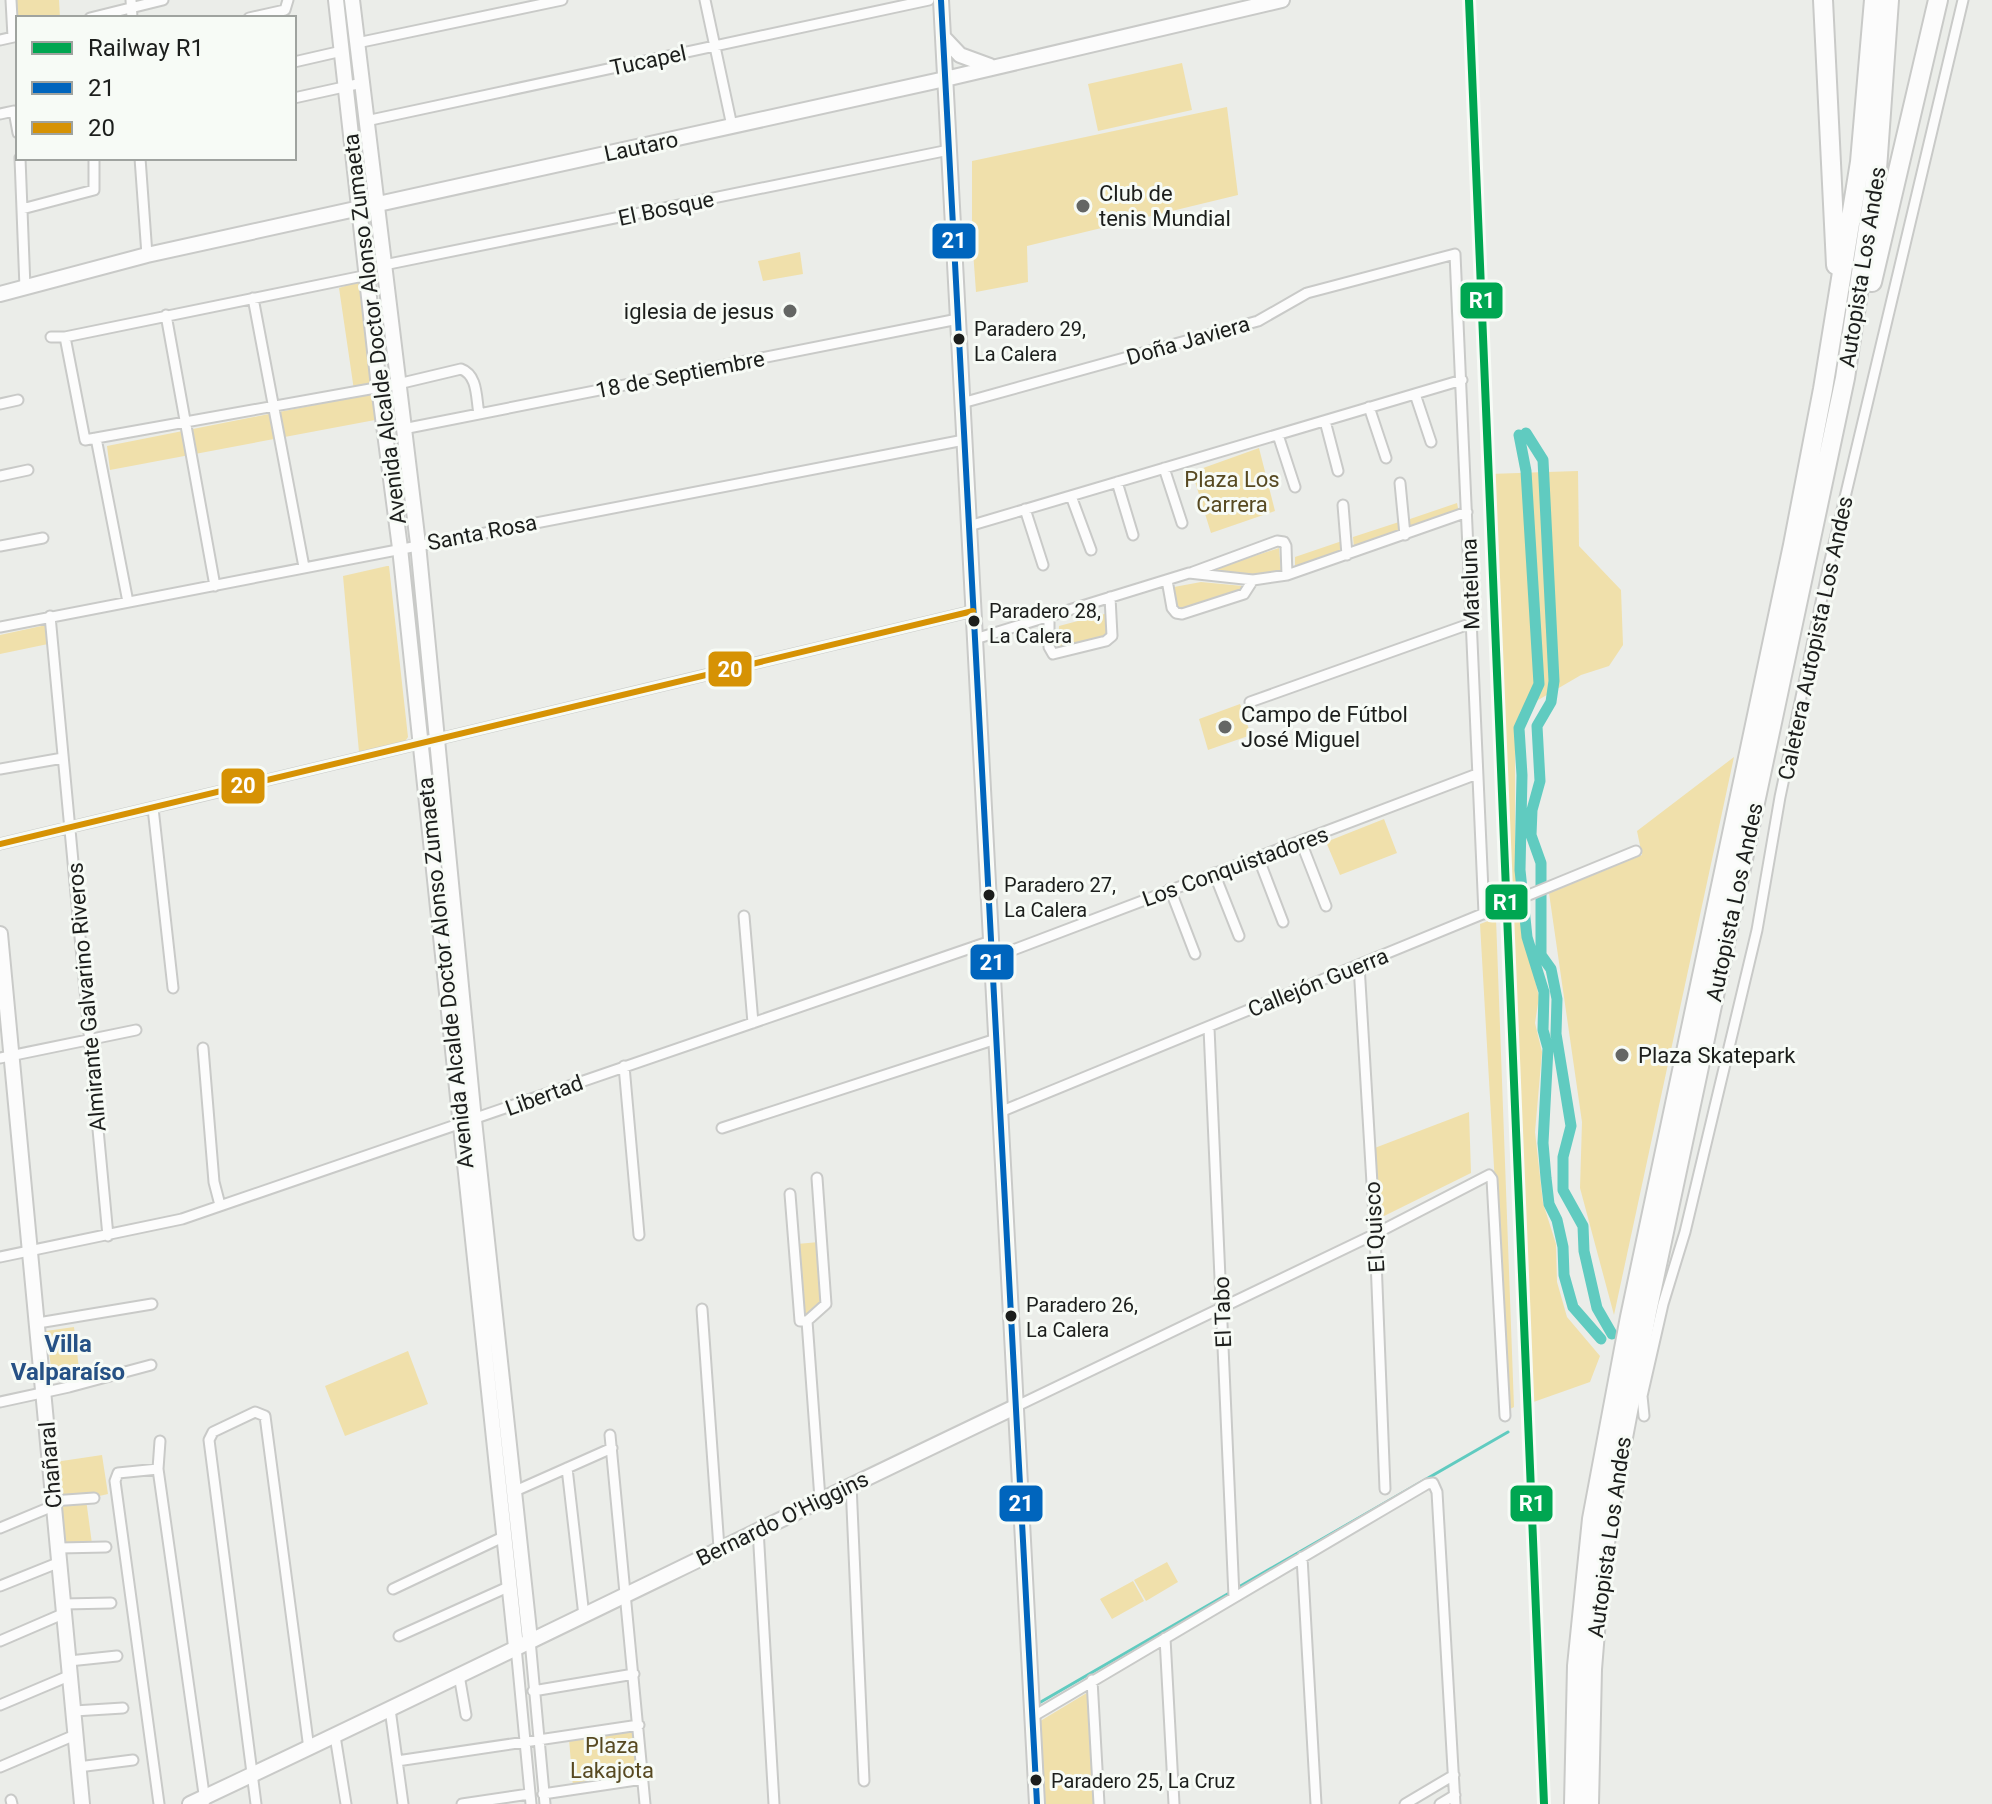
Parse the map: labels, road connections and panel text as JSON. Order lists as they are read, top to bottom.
{
  "streets": {
    "highway": ["Autopista Los Andes"],
    "street": [
      "Tucapel",
      "Lautaro",
      "El Bosque",
      "Avenida Alcalde Doctor Alonso Zumaeta",
      "Doña Javiera",
      "18 de Septiembre",
      "Santa Rosa",
      "Mateluna",
      "Caletera Autopista Los Andes",
      "Los Conquistadores",
      "Callejón Guerra",
      "Almirante Galvarino Riveros",
      "Libertad",
      "El Quisco",
      "El Tabo",
      "Chañaral",
      "Bernardo O'Higgins"
    ]
  },
  "crossings": [
    ["Tucapel", "Avenida Alcalde Doctor Alonso Zumaeta"],
    ["Lautaro", "Avenida Alcalde Doctor Alonso Zumaeta"],
    ["El Bosque", "Avenida Alcalde Doctor Alonso Zumaeta"],
    ["Avenida Alcalde Doctor Alonso Zumaeta", "18 de Septiembre"],
    ["Avenida Alcalde Doctor Alonso Zumaeta", "Santa Rosa"],
    ["Avenida Alcalde Doctor Alonso Zumaeta", "Libertad"],
    ["Avenida Alcalde Doctor Alonso Zumaeta", "Bernardo O'Higgins"],
    ["Doña Javiera", "Mateluna"],
    ["Santa Rosa", "Almirante Galvarino Riveros"],
    ["Mateluna", "Los Conquistadores"],
    ["Mateluna", "Callejón Guerra"],
    ["Callejón Guerra", "El Quisco"],
    ["Callejón Guerra", "El Tabo"],
    ["Almirante Galvarino Riveros", "Libertad"],
    ["Libertad", "Chañaral"],
    ["El Quisco", "Bernardo O'Higgins"],
    ["El Tabo", "Bernardo O'Higgins"]
  ],
  "districts": ["Villa Valparaíso"],
  "parks": ["Plaza Los Carrera", "Plaza Lakajota"],
  "places": [
    "Club de tenis Mundial",
    "iglesia de jesus",
    "Paradero 29, La Calera",
    "Paradero 28, La Calera",
    "Campo de Fútbol José Miguel",
    "Paradero 27, La Calera",
    "Plaza Skatepark",
    "Paradero 26, La Calera",
    "Paradero 25, La Cruz"
  ],
  "lines": ["rail line R1", "transit line 21", "transit line 20"],
  "legend": ["Railway R1", "21", "20"]
}
